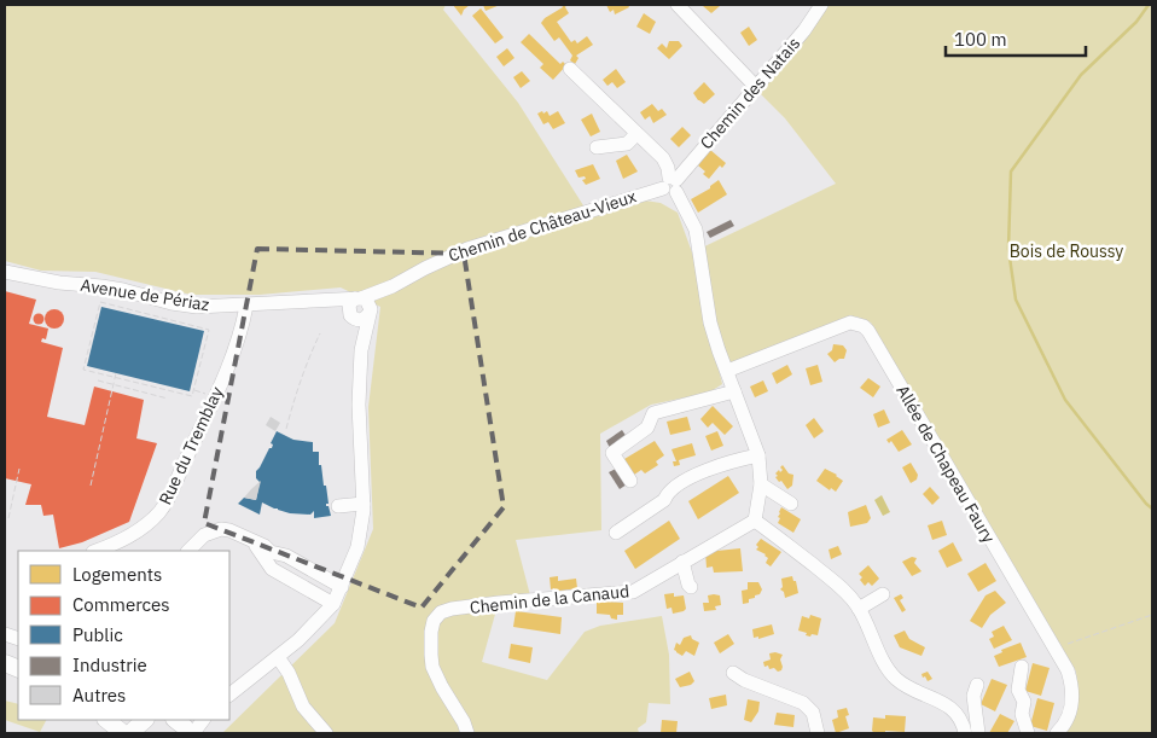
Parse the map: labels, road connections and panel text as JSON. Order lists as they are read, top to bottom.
{
  "streets": {
    "street": [
      "Chemin des Natais",
      "Chemin de Château-Vieux",
      "Avenue de Périaz",
      "Rue du Tremblay",
      "Allée de Chapeau Faury",
      "Chemin de la Canaud"
    ]
  },
  "crossings": [
    ["Chemin des Natais", "Chemin de Château-Vieux"],
    ["Chemin de Château-Vieux", "Avenue de Périaz"],
    ["Avenue de Périaz", "Rue du Tremblay"]
  ],
  "parks": ["Bois de Roussy"],
  "legend": [
    "Logements",
    "Commerces",
    "Public",
    "Industrie",
    "Autres"
  ],
  "scale_bar": "100 m"
}
